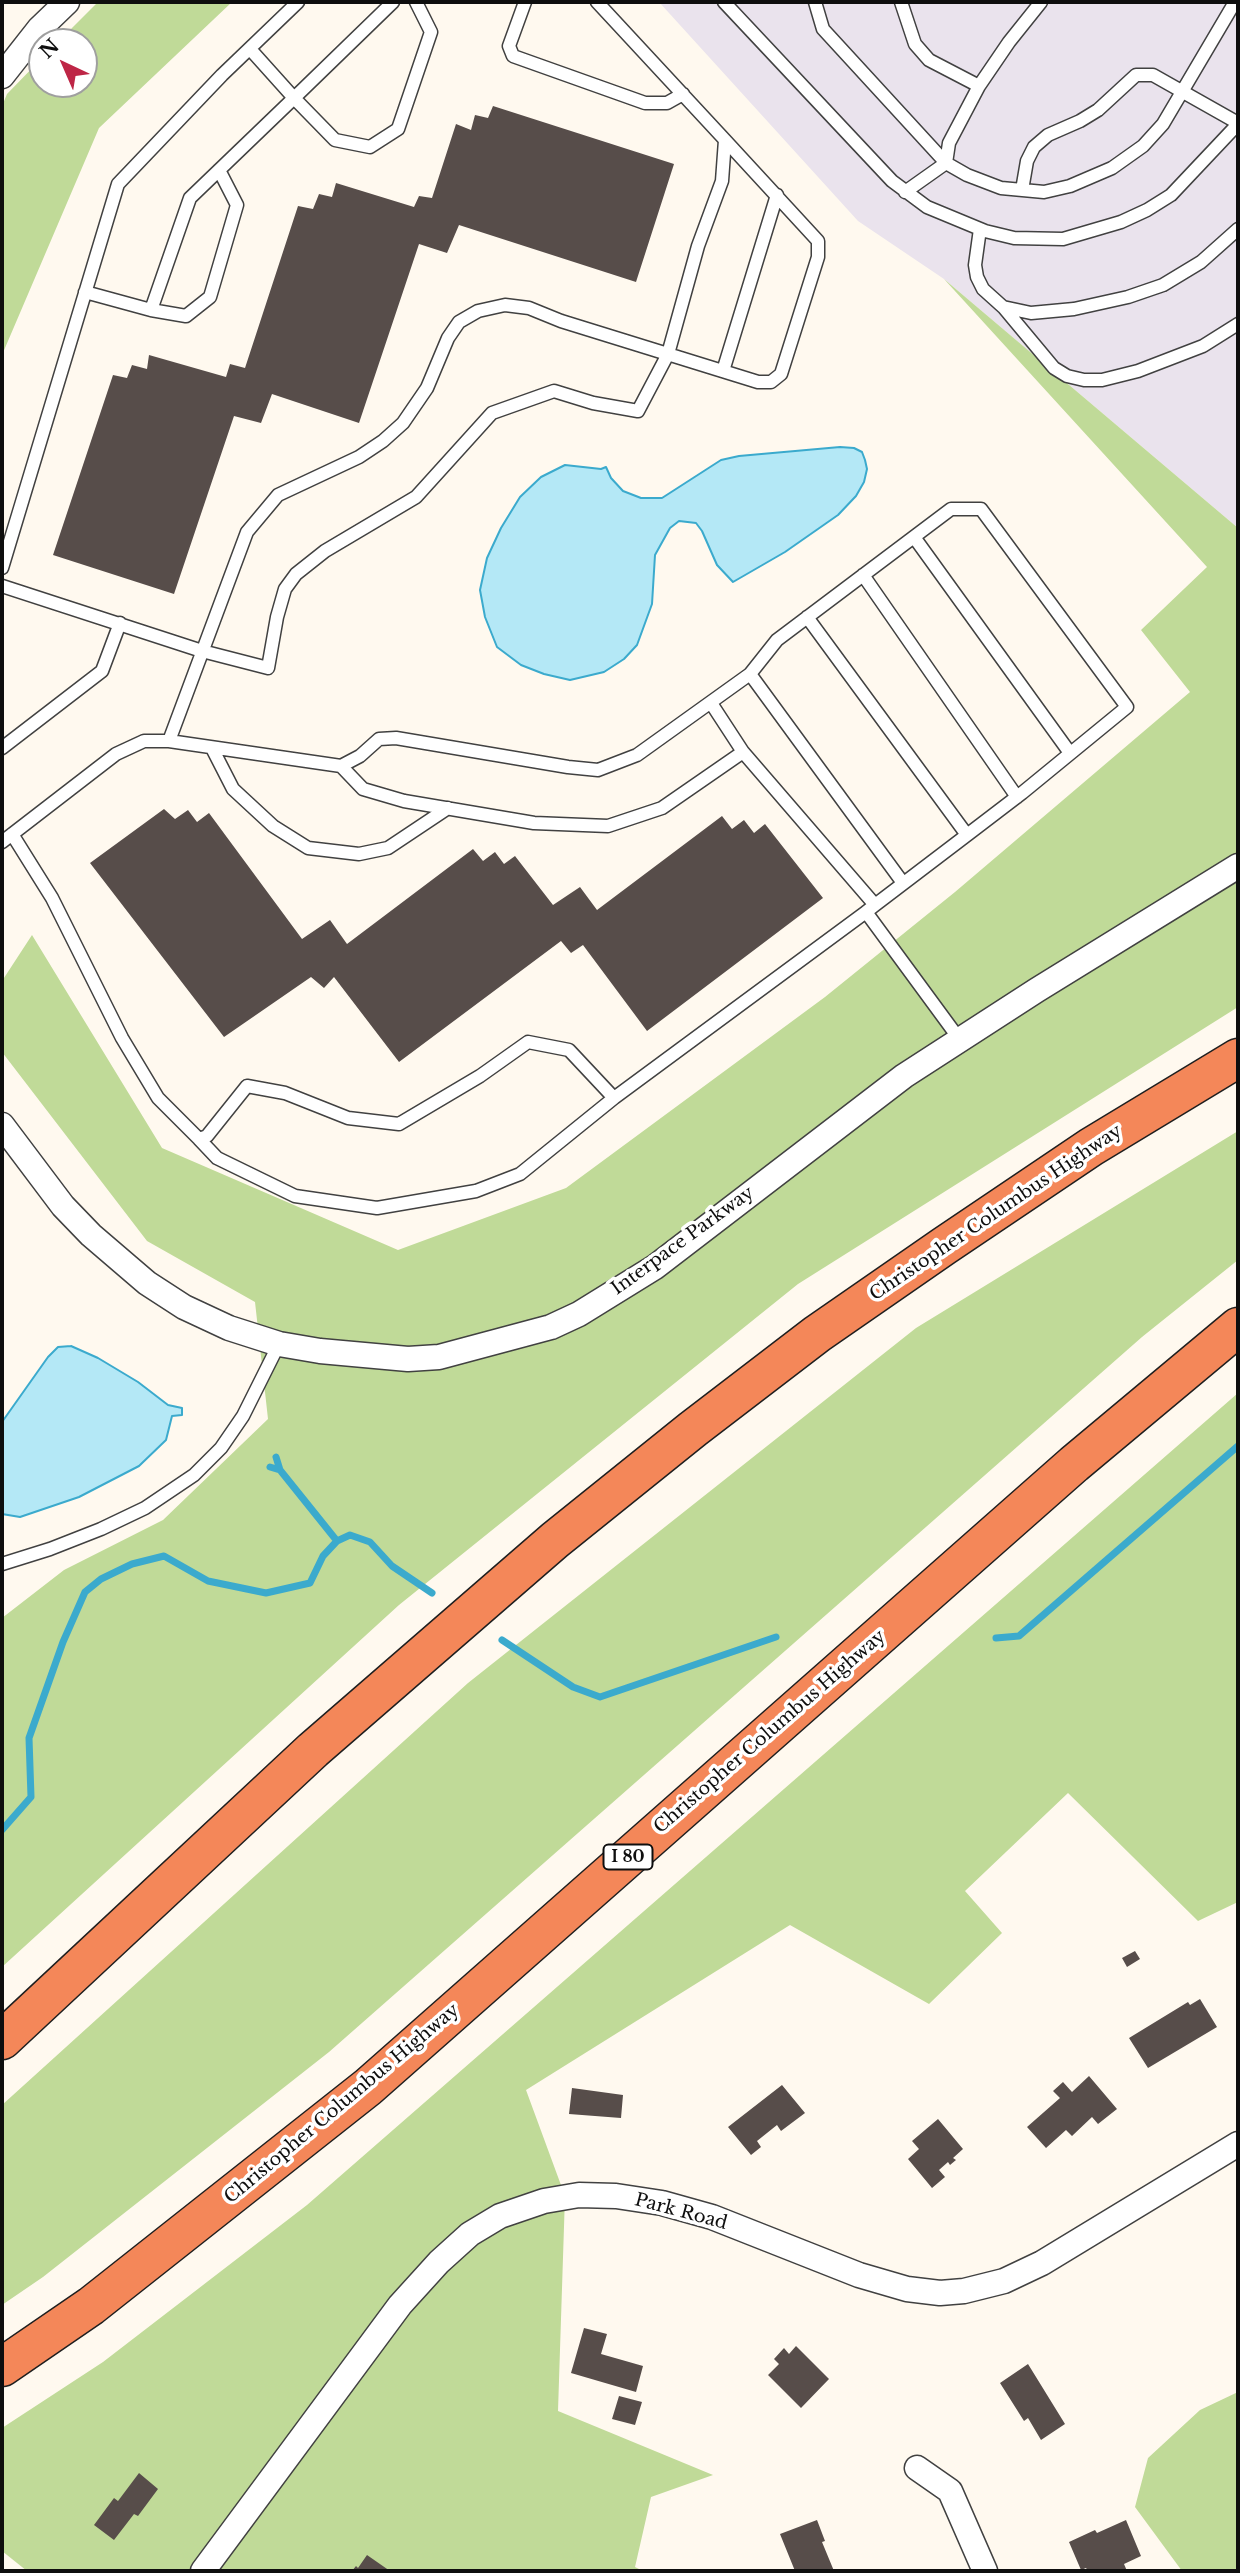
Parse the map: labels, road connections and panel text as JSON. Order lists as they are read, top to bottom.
{
  "streets": {
    "highway": ["Christopher Columbus Highway", "I 80"],
    "street": ["Interpace Parkway", "Park Road"]
  },
  "north": "top left"
}
